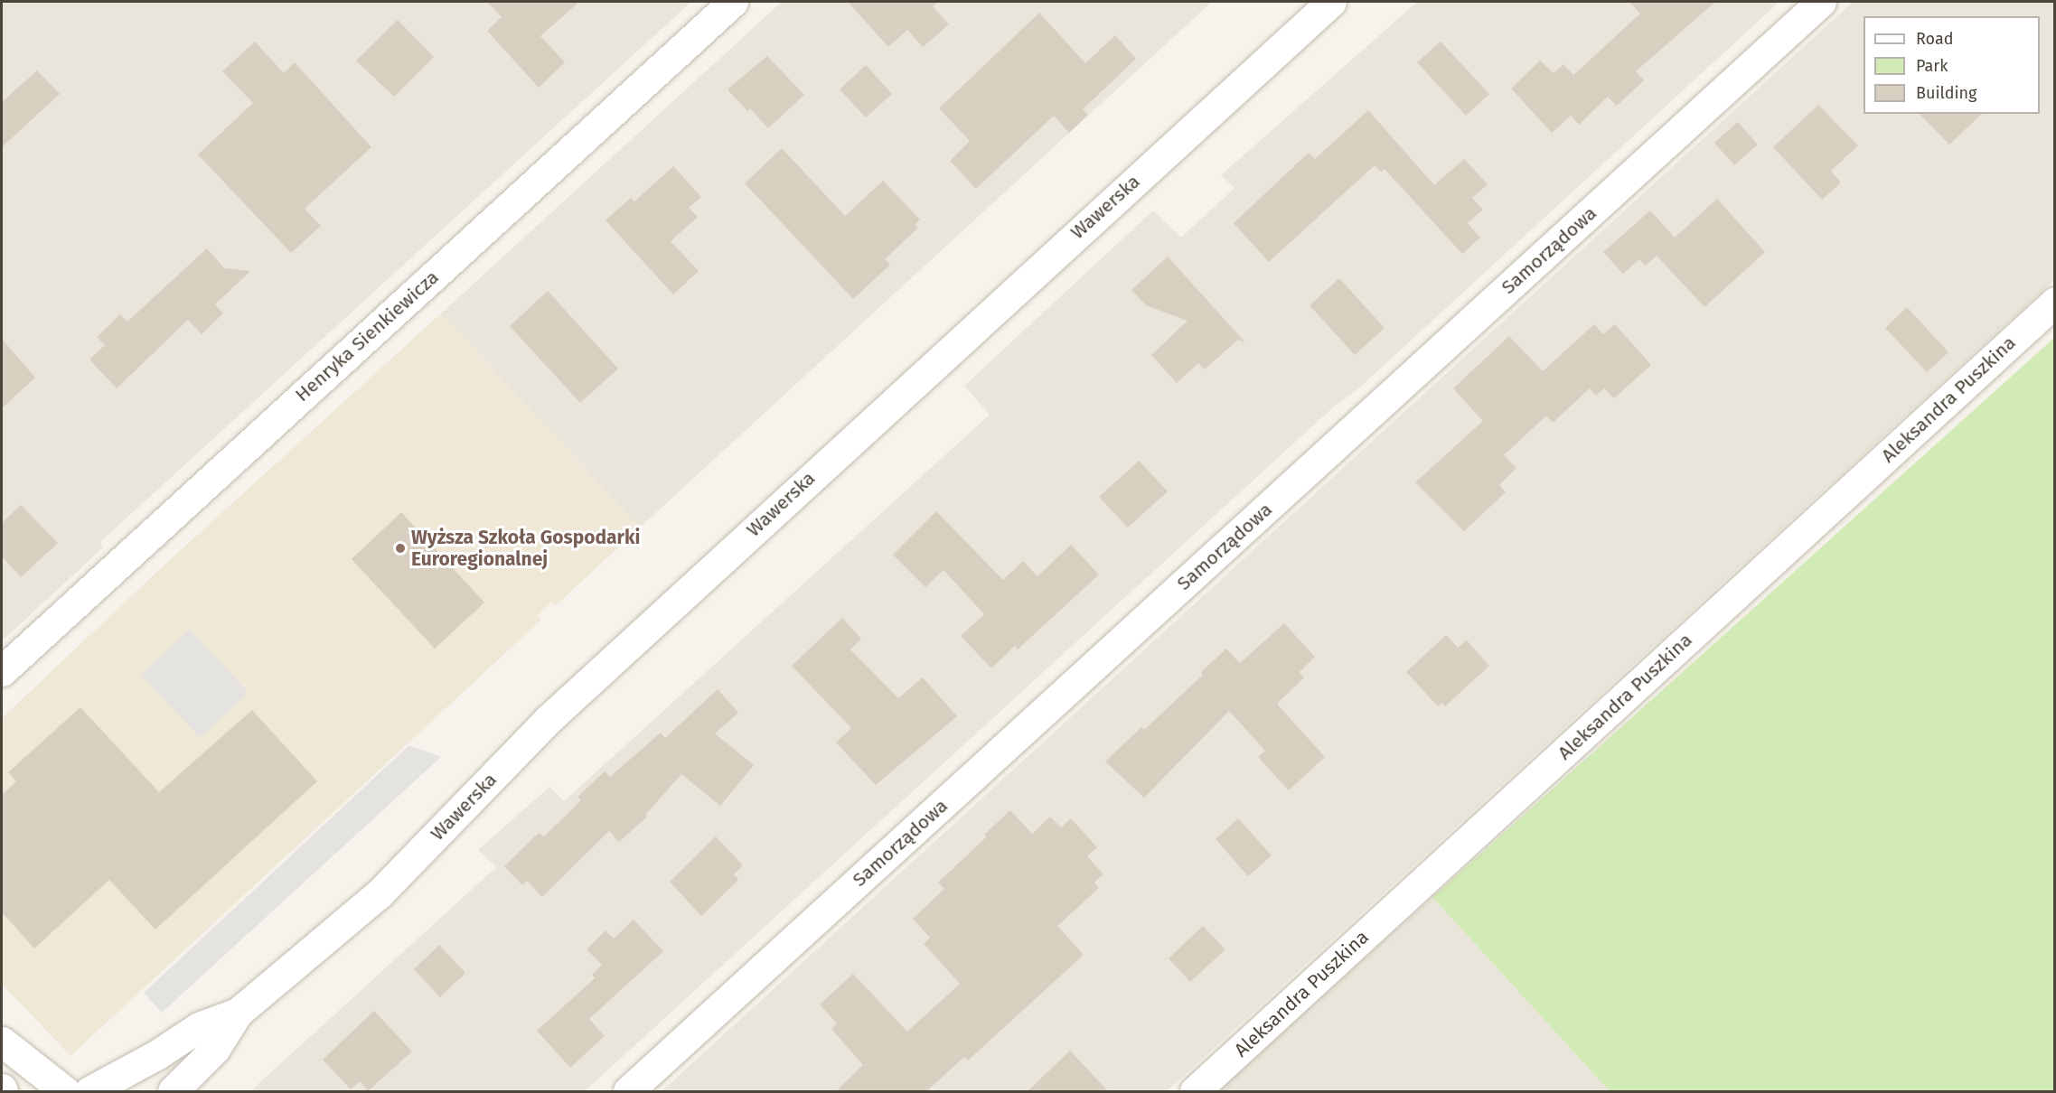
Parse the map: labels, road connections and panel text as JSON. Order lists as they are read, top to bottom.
{
  "streets": {
    "street": [
      "Wawerska",
      "Samorządowa",
      "Henryka Sienkiewicza",
      "Aleksandra Puszkina"
    ]
  },
  "places": ["Wyższa Szkoła Gospodarki Euroregionalnej"],
  "legend": ["Road", "Park", "Building"]
}
